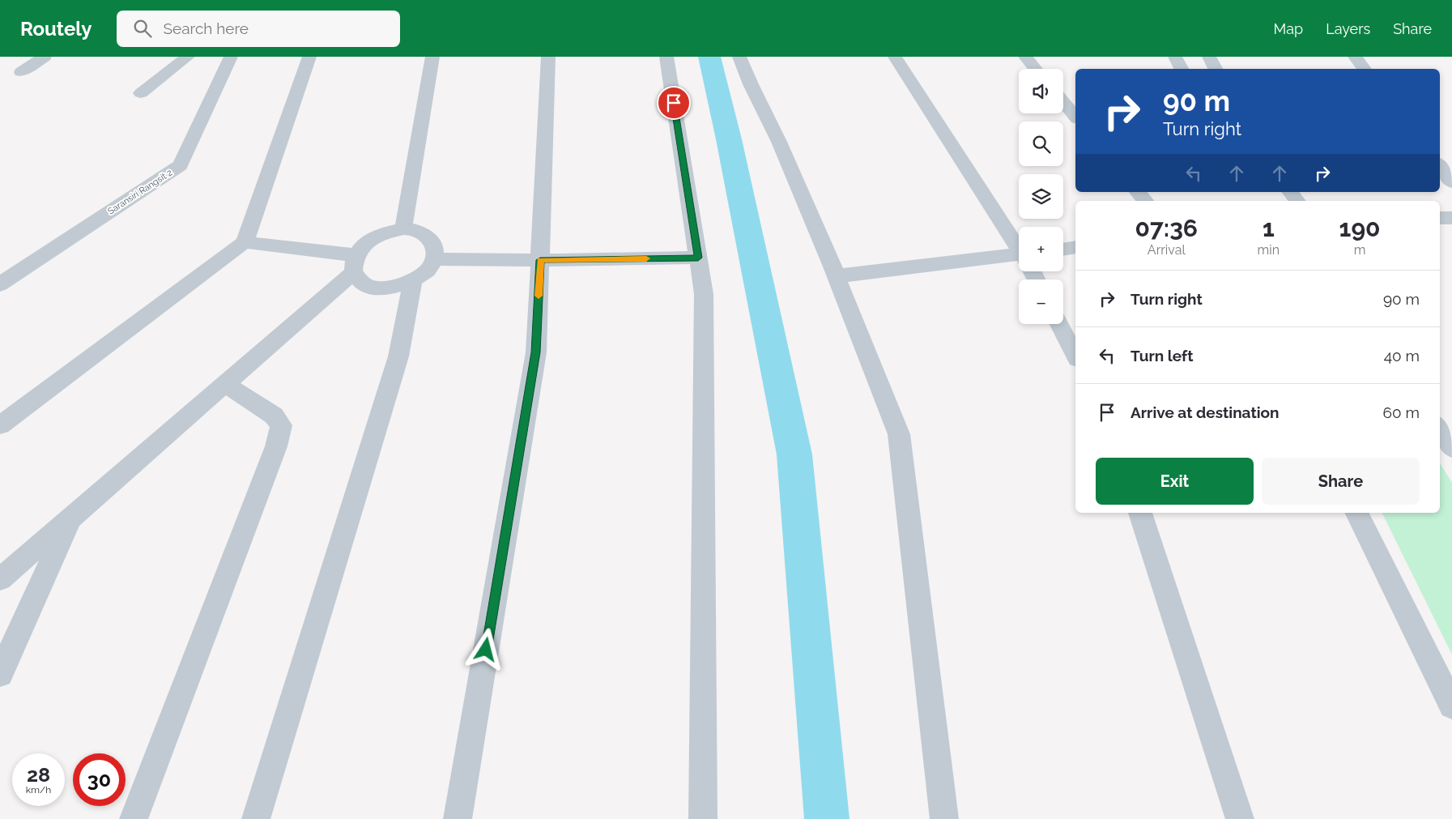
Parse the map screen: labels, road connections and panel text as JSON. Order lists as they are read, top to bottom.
{
  "streets": {
    "street": ["Saransiri Rangsit 2"]
  },
  "page": {
    "header": "Routely",
    "search": "Search here",
    "nav": ["Map", "Layers", "Share"],
    "map_buttons": ["+", "−"],
    "turn": ["90 m", "Turn right"],
    "eta": [
      "07:36",
      "Arrival",
      "1",
      "min",
      "190",
      "m"
    ],
    "list": [
      {
        "name": "Turn right",
        "value": "90 m"
      },
      {
        "name": "Turn left",
        "value": "40 m"
      },
      {
        "name": "Arrive at destination",
        "value": "60 m"
      }
    ],
    "buttons": ["Exit", "Share"],
    "speed": "28 km/h",
    "limit": "30"
  }
}
